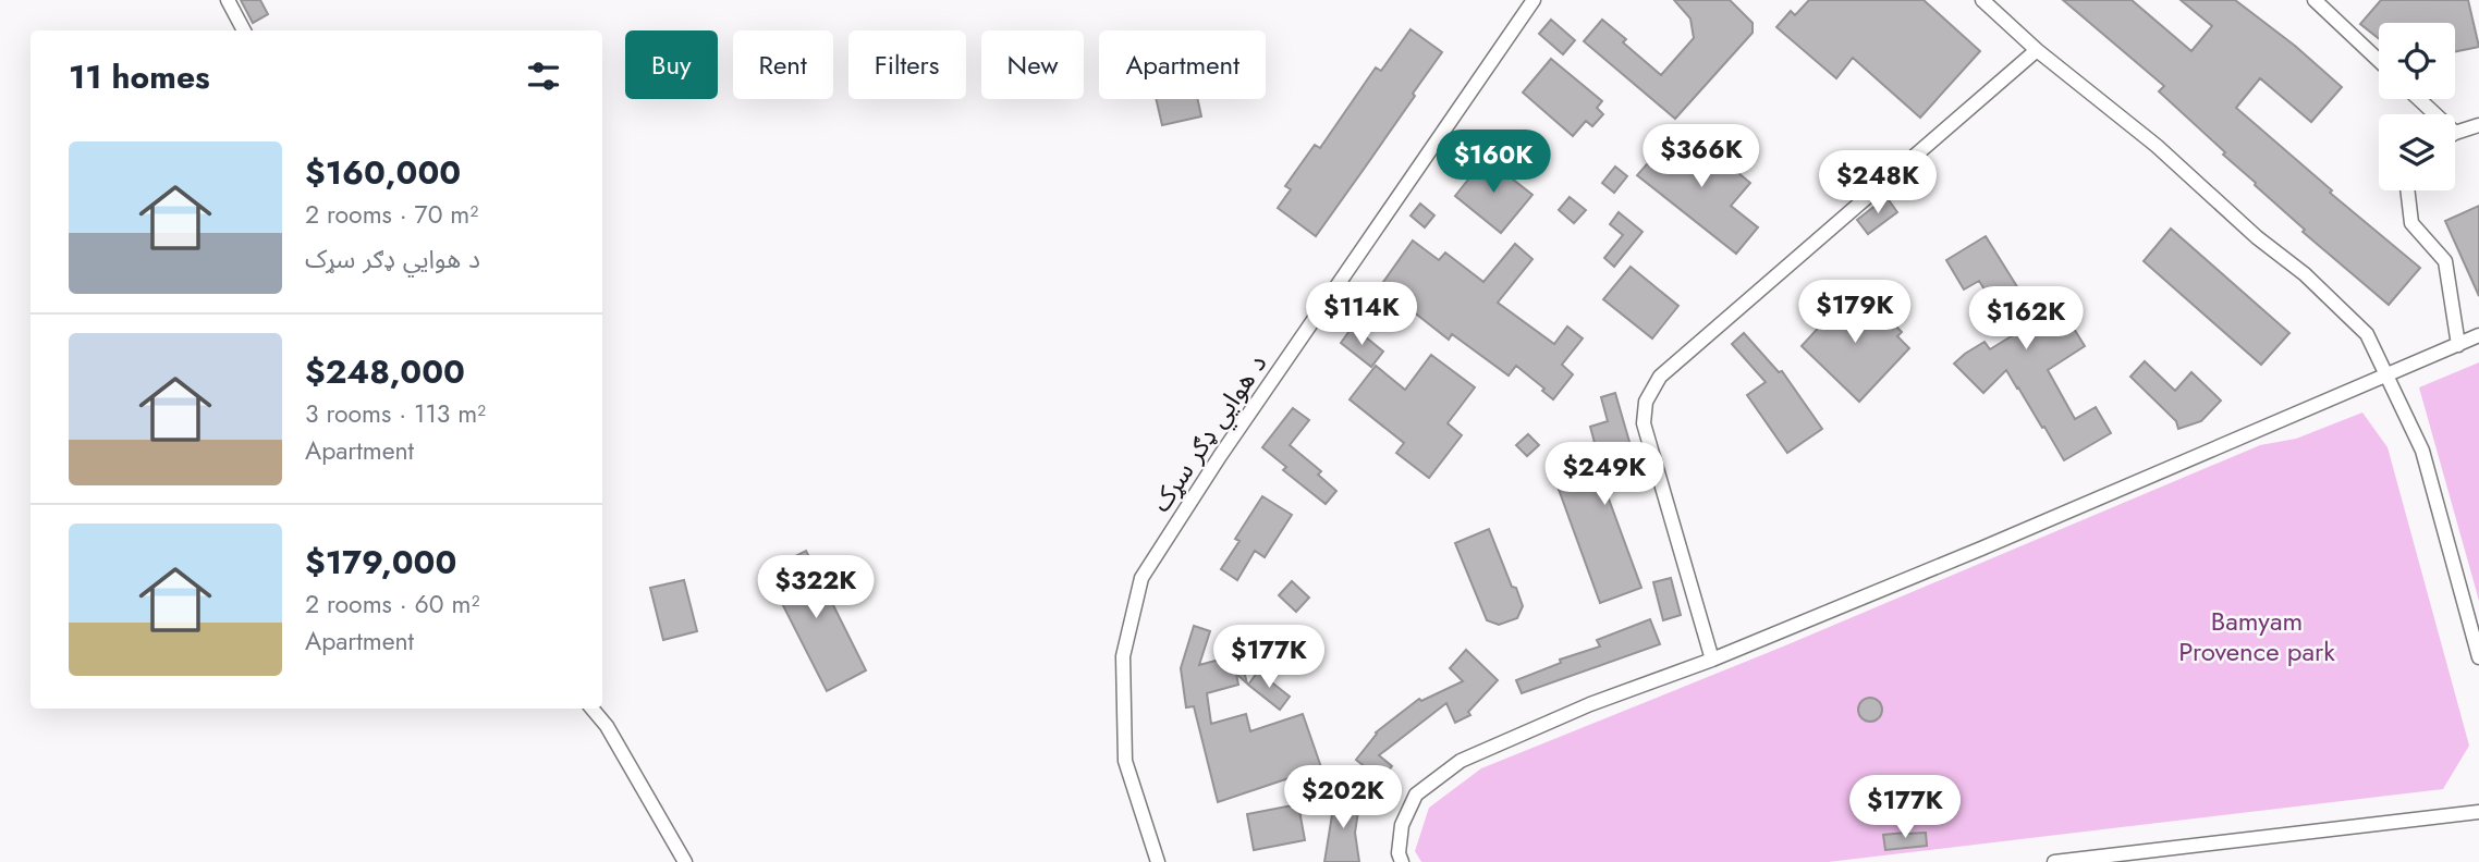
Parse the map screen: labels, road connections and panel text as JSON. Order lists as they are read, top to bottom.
{
  "streets": {
    "street": ["د هوايي ډګر سړک"]
  },
  "parks": ["Bamyam Provence park"],
  "page": {
    "chip": [
      "Buy",
      "Rent",
      "Filters",
      "New",
      "Apartment"
    ],
    "heading": "11 homes",
    "list": [
      {
        "name": "$160,000",
        "note": "2 rooms · 70 m² · د هوايي ډګر سړک"
      },
      {
        "name": "$248,000",
        "note": "3 rooms · 113 m² · Apartment"
      },
      {
        "name": "$179,000",
        "note": "2 rooms · 60 m² · Apartment"
      }
    ],
    "price": [
      "$366K",
      "$160K",
      "$248K",
      "$179K",
      "$114K",
      "$162K",
      "$249K",
      "$322K",
      "$177K",
      "$202K",
      "$177K"
    ]
  }
}
